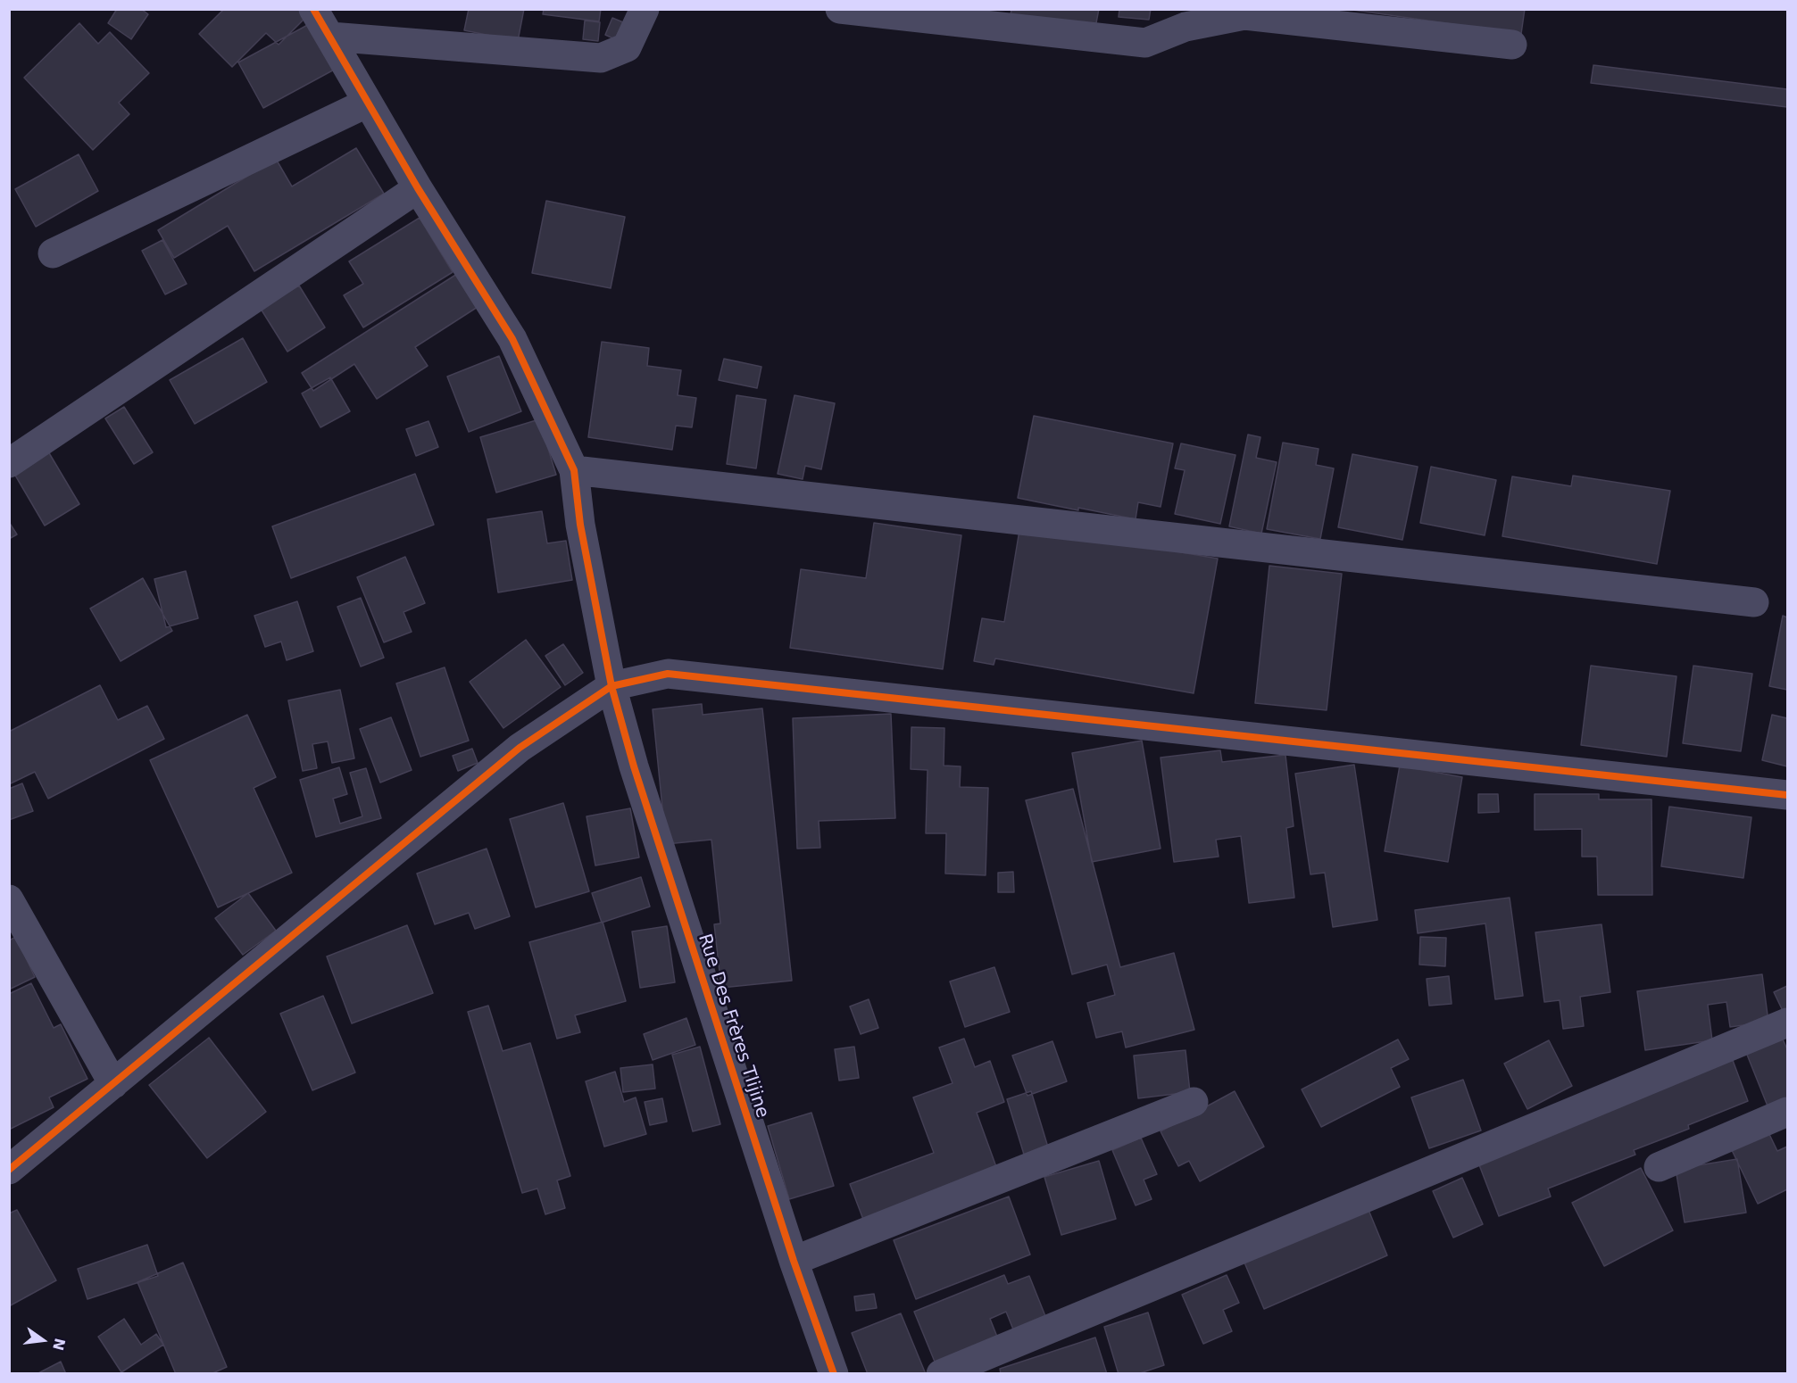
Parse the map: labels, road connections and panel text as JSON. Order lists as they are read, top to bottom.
{
  "streets": {
    "street": ["Rue Des Frères Tlijine"]
  },
  "north": "right"
}
